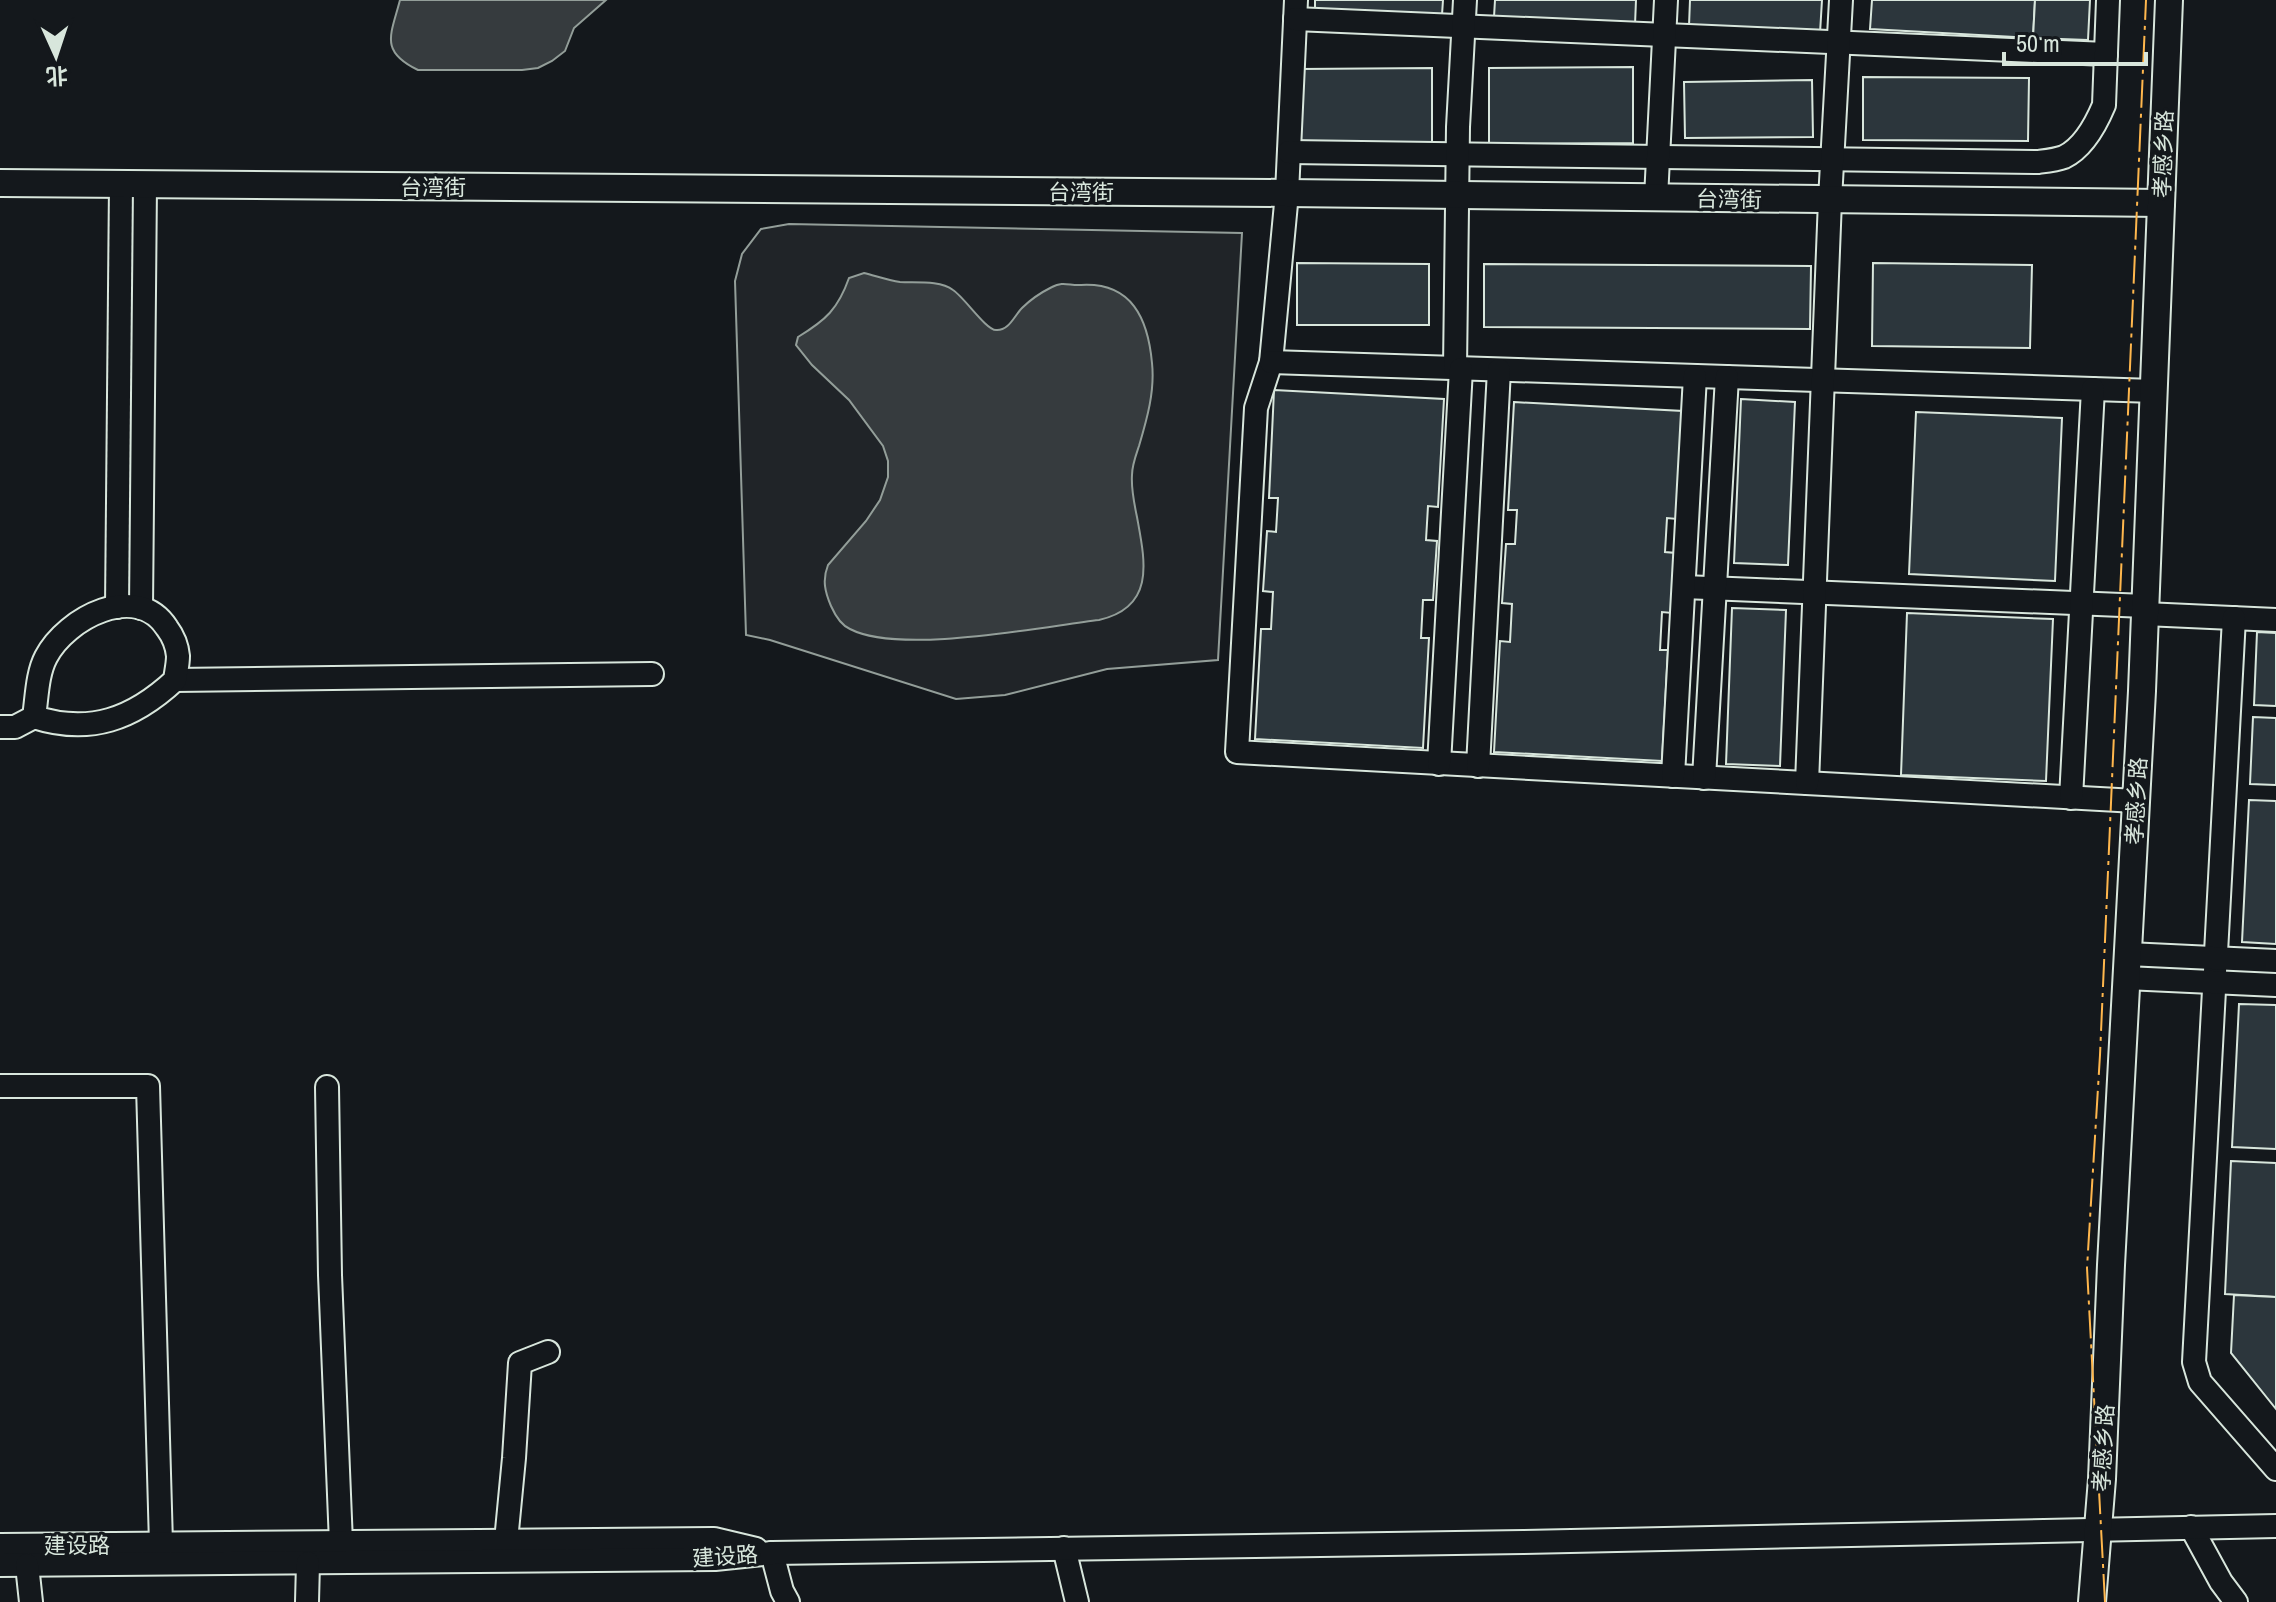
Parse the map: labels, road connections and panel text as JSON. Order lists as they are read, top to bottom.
{
  "streets": {
    "main road": ["孝感乡路", "台湾街"],
    "street": ["建设路"]
  },
  "crossings": [
    ["孝感乡路", "台湾街"]
  ],
  "scale_bar": "50 m",
  "north": "bottom"
}
